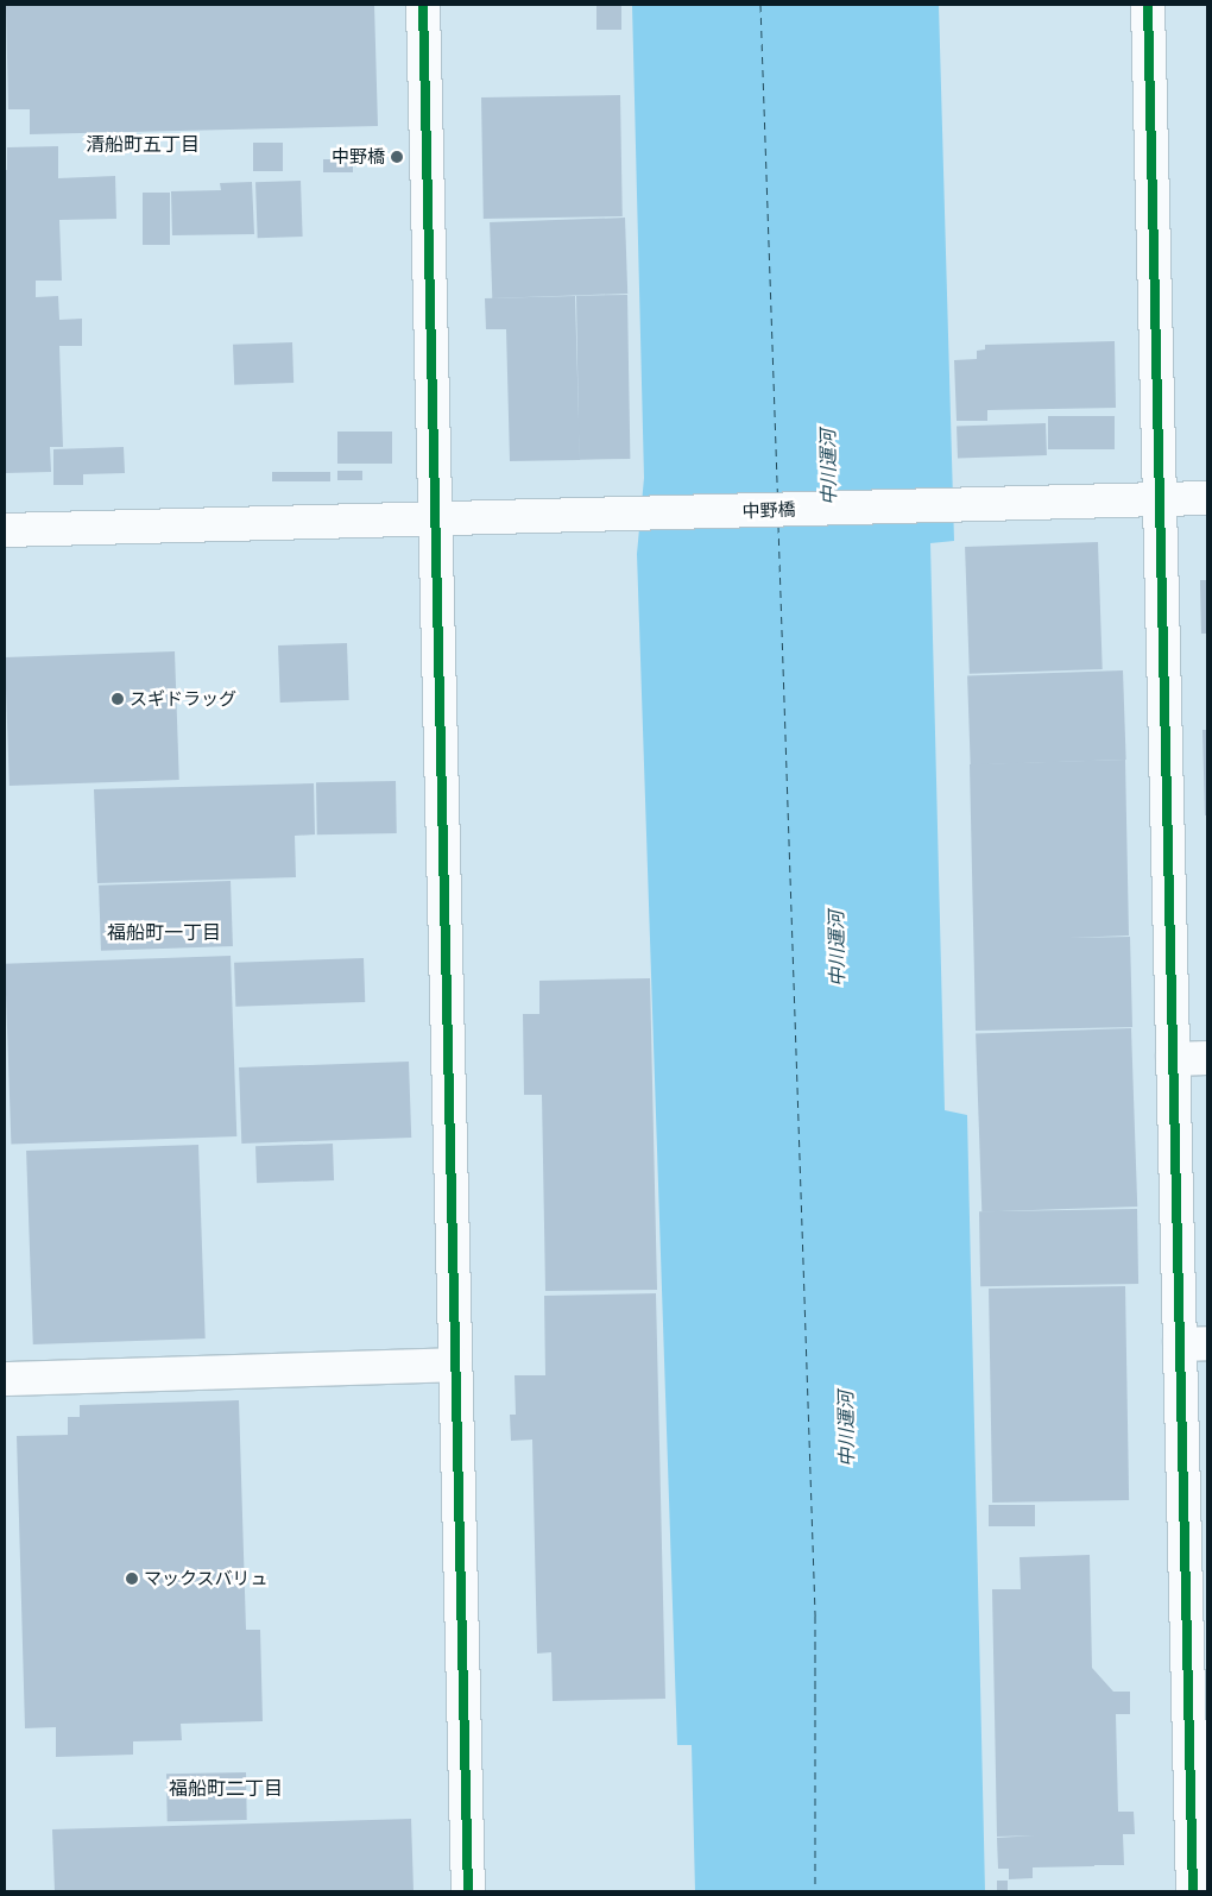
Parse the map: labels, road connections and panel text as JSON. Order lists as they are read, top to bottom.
{
  "streets": {
    "street": ["中野橋"]
  },
  "districts": ["清船町五丁目", "福船町一丁目", "福船町二丁目"],
  "water": ["中川運河"],
  "places": ["中野橋", "スギドラッグ", "マックスバリュ"]
}
